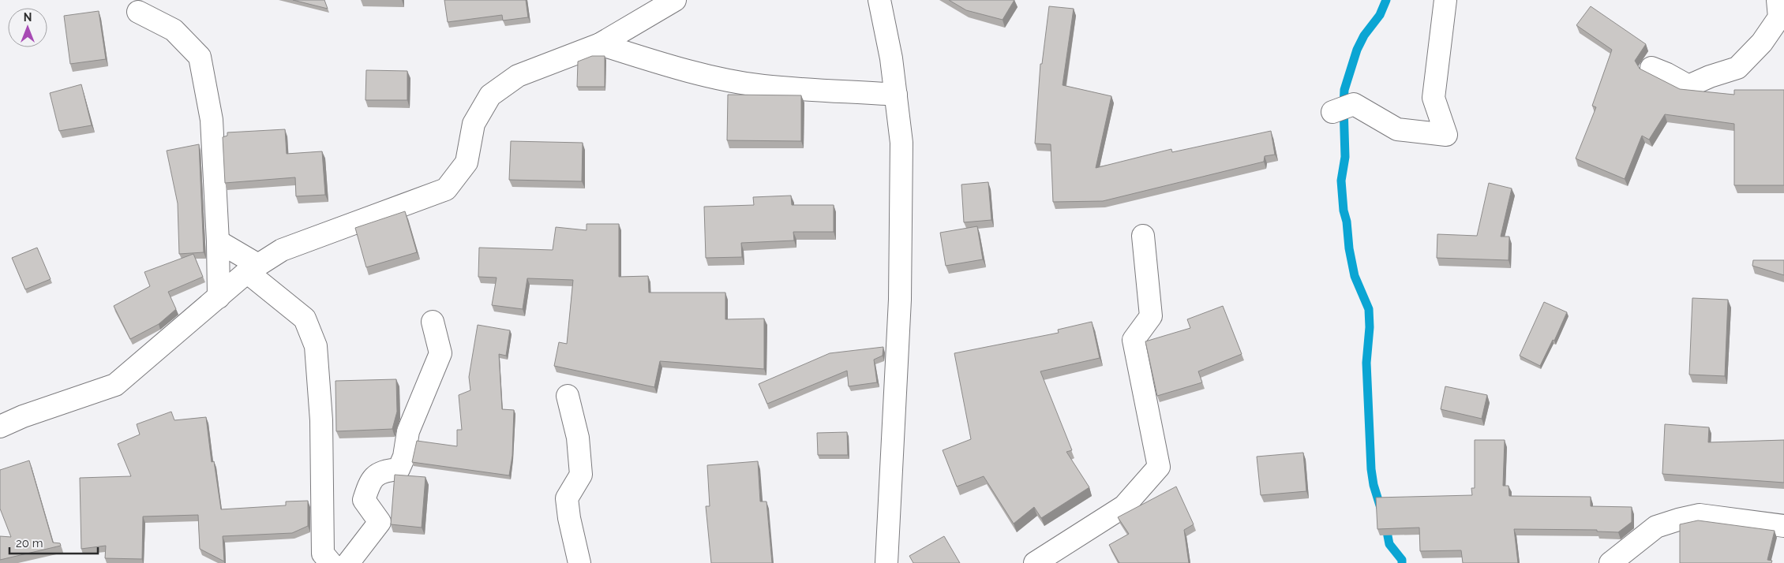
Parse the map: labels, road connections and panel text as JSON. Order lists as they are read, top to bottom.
{
  "scale_bar": "20 m",
  "north": "top"
}
